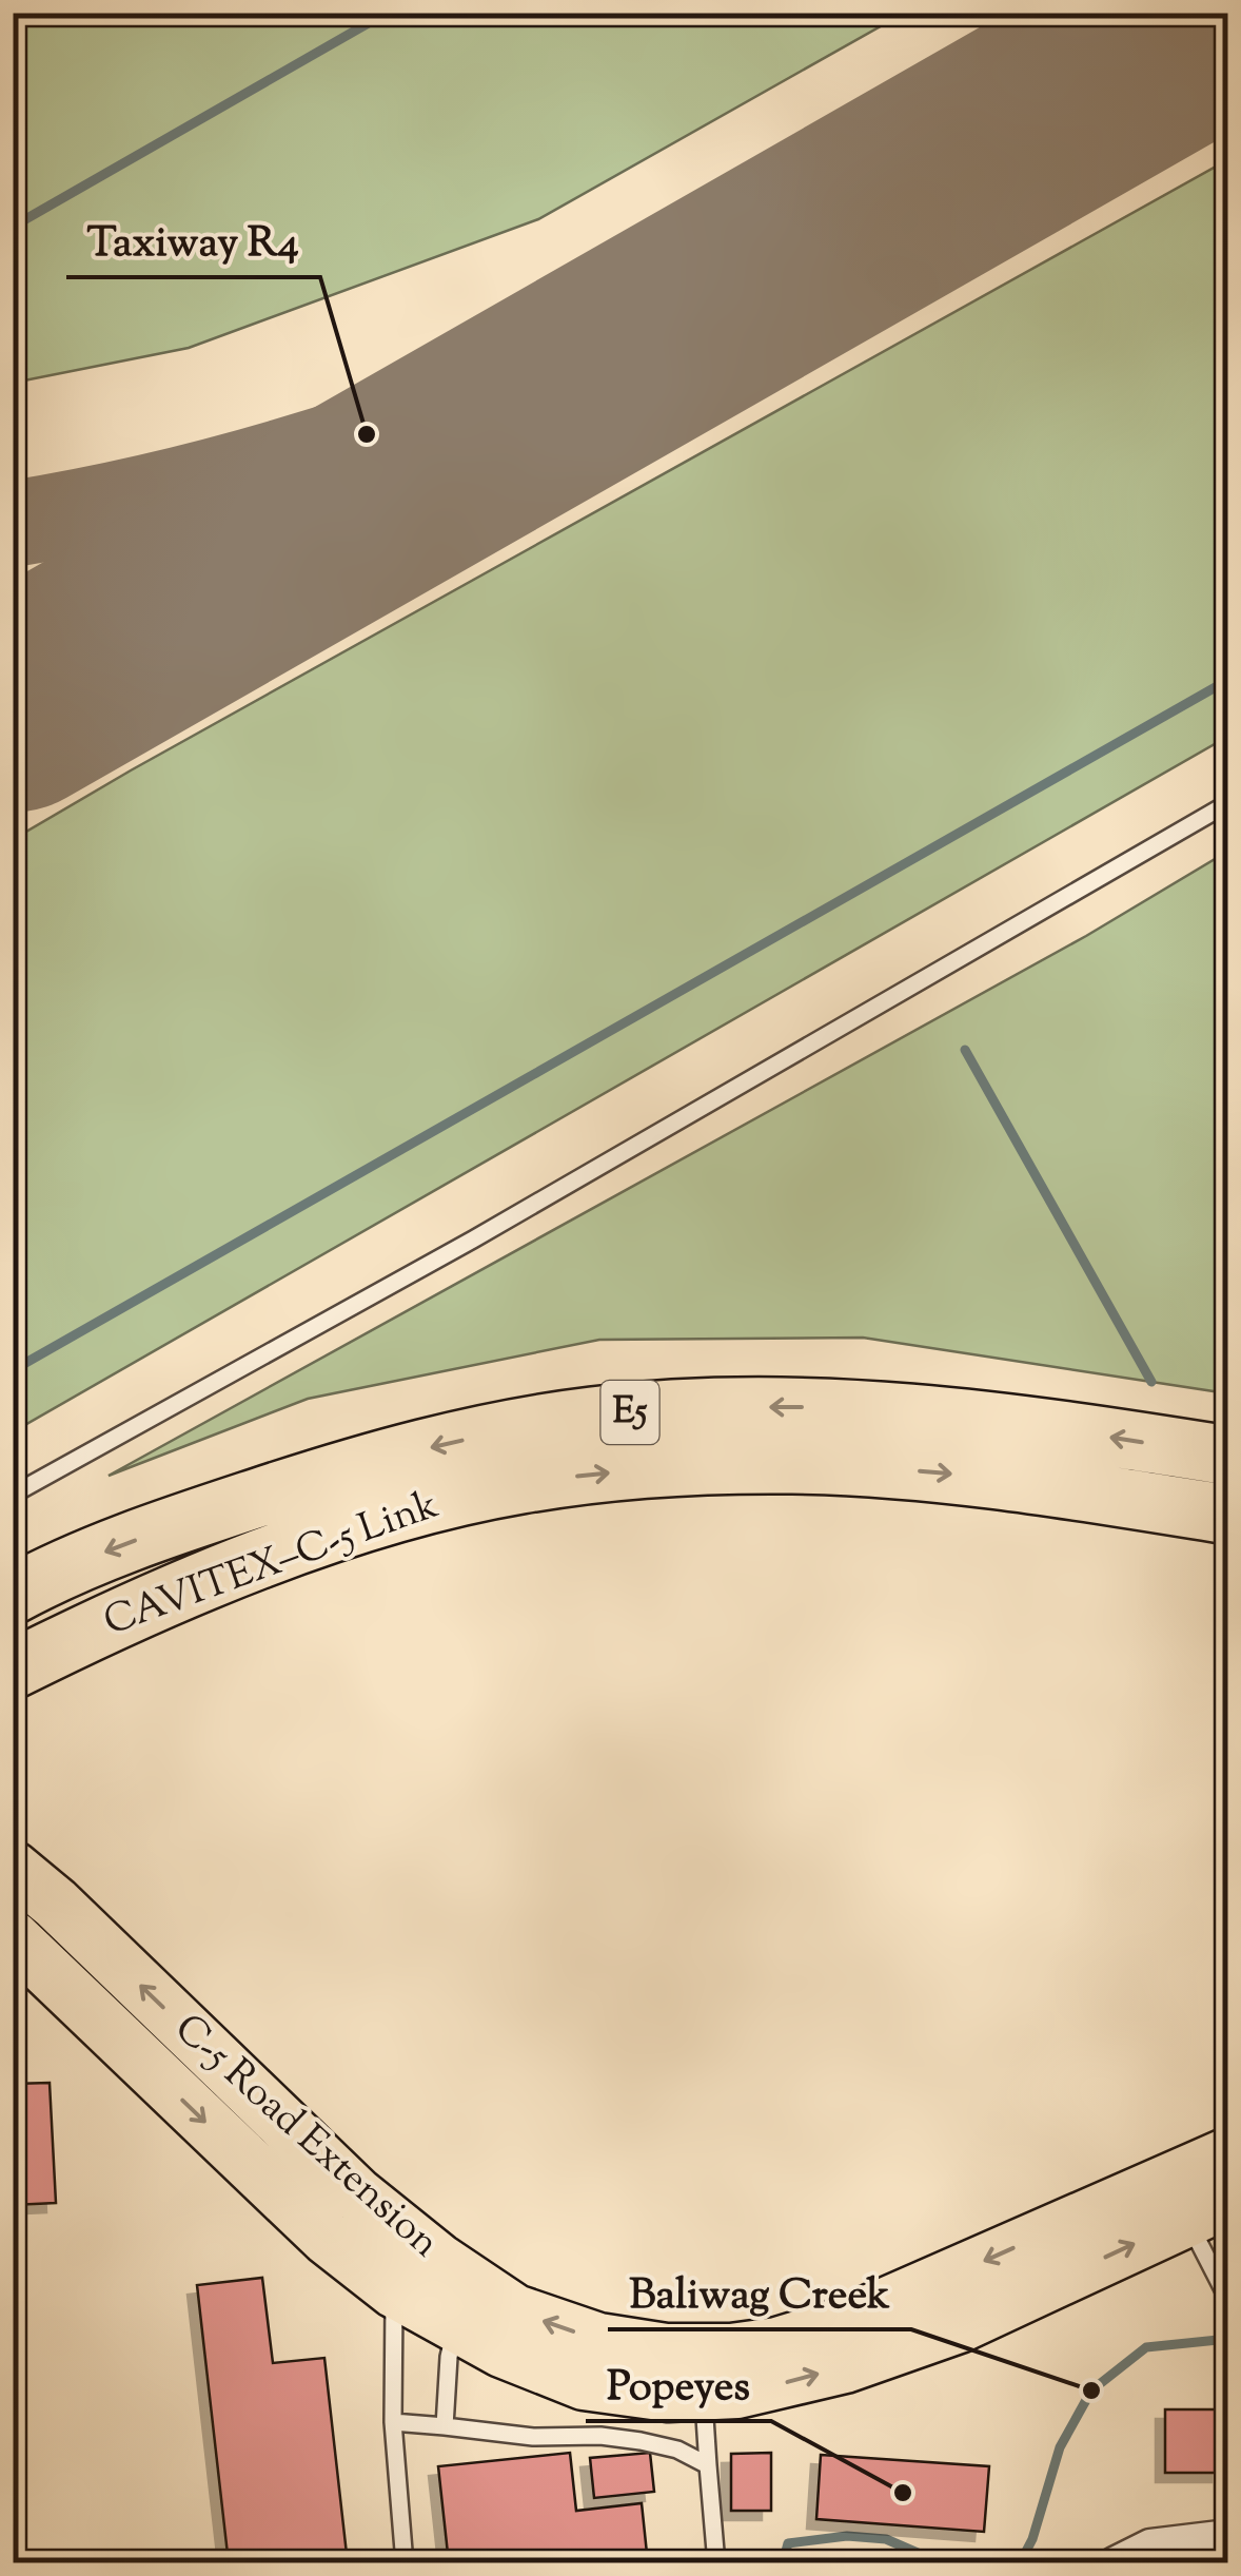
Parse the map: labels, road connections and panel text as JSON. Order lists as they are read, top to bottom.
{
  "streets": {
    "highway": ["E5", "CAVITEX–C-5 Link"],
    "main road": ["C-5 Road Extension"]
  },
  "places": ["Taxiway R4", "Baliwag Creek", "Popeyes"]
}
